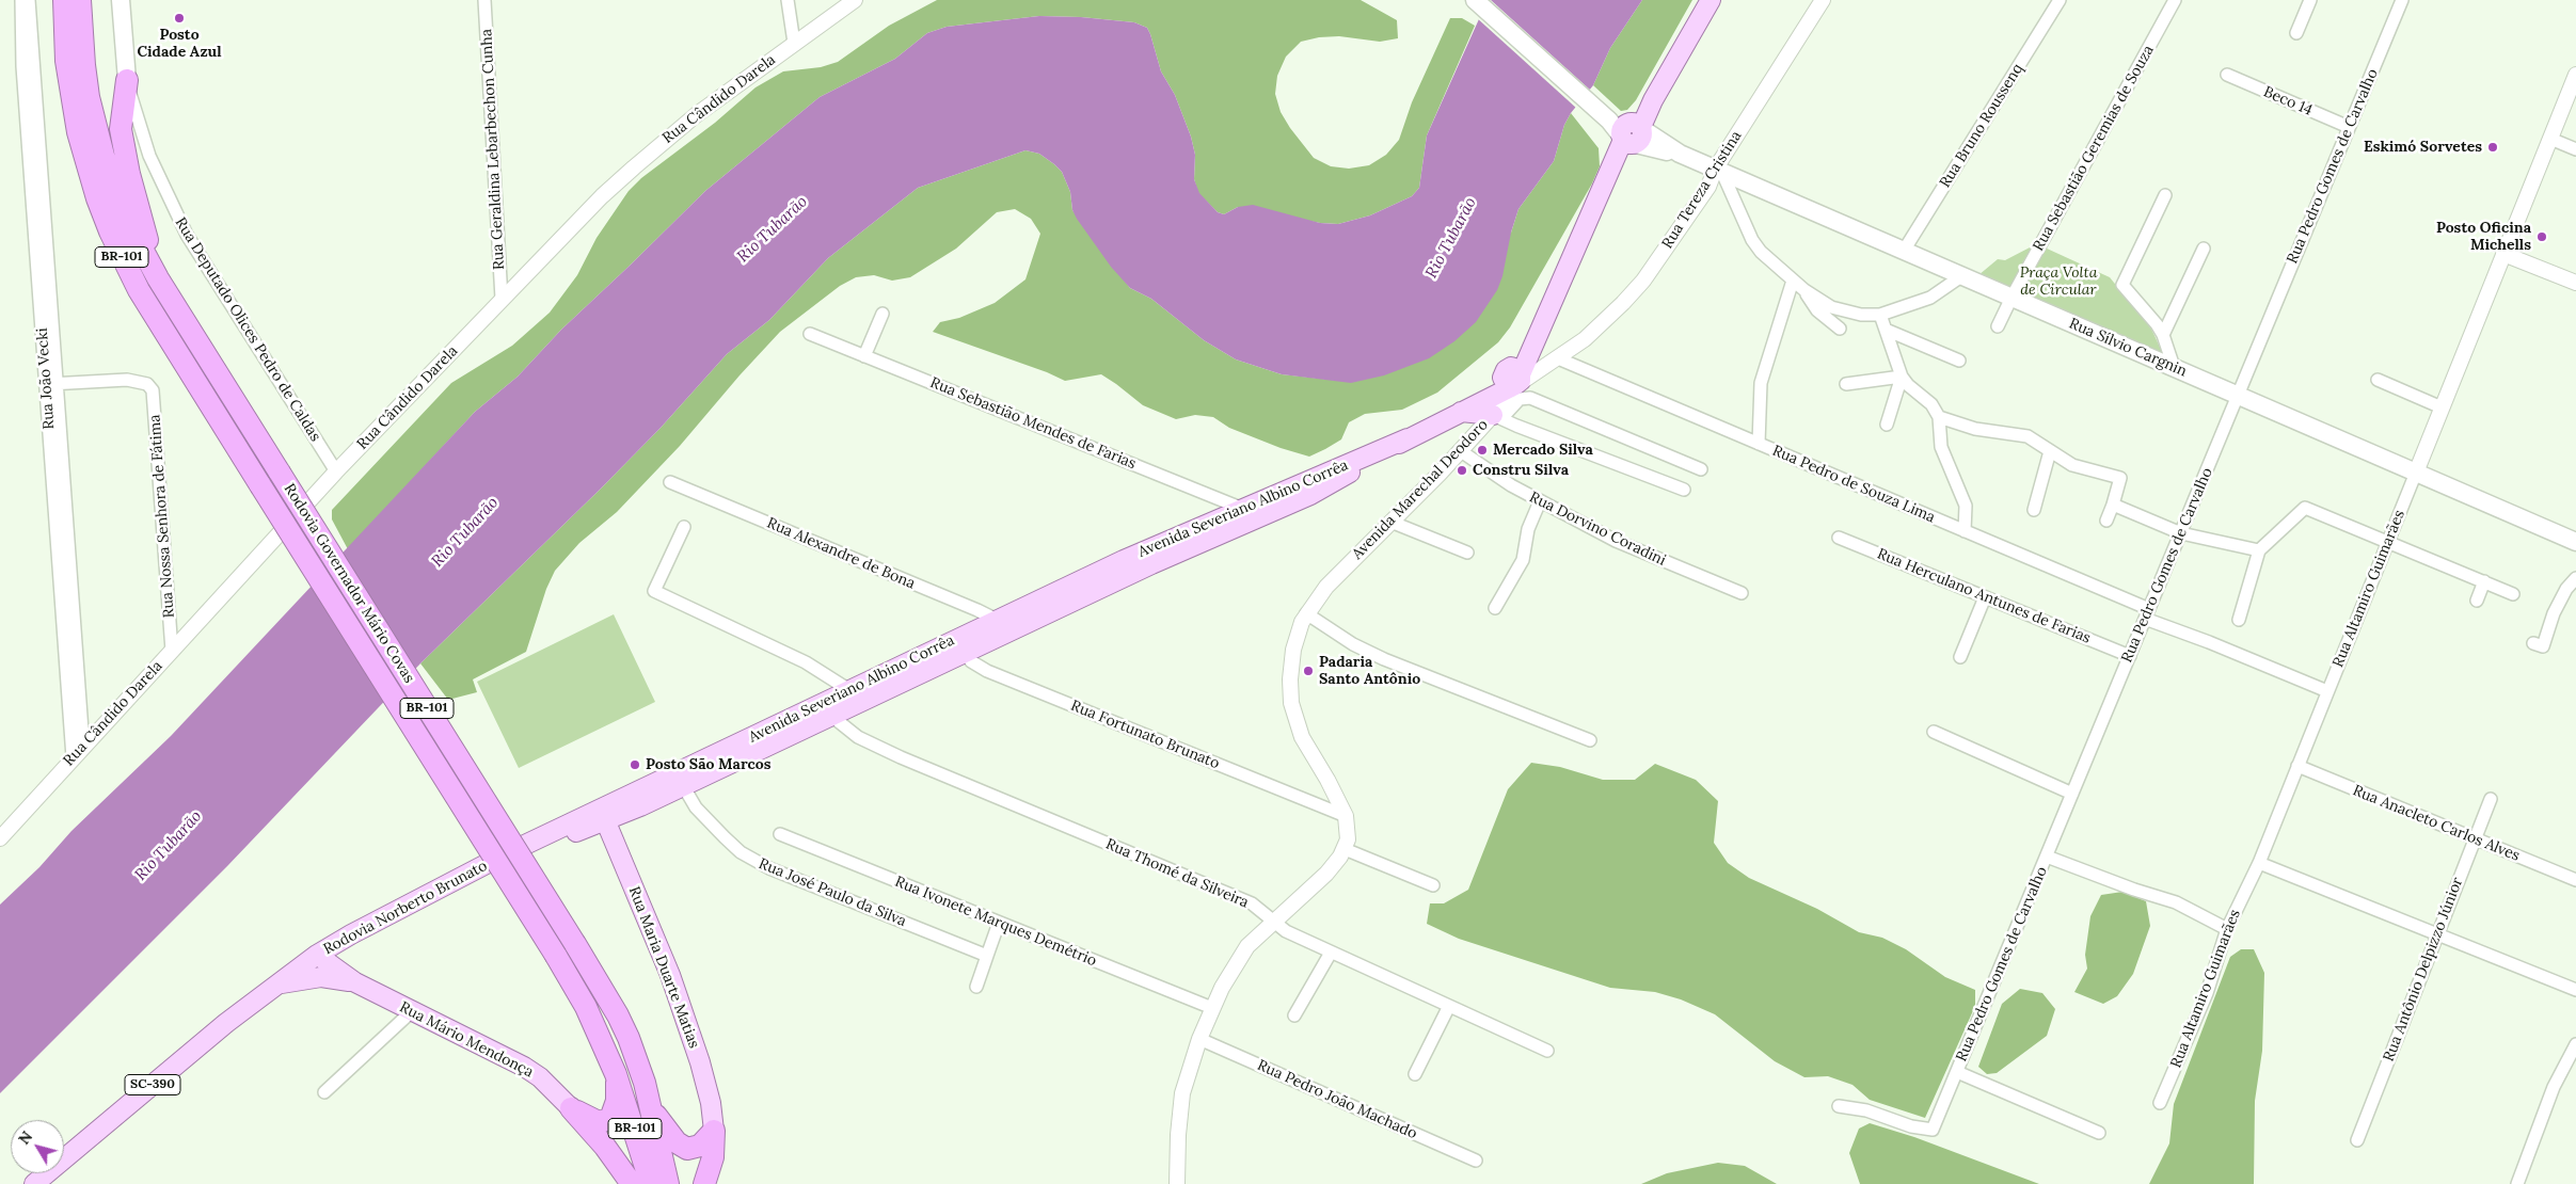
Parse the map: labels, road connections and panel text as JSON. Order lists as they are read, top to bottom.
{
  "streets": {
    "highway": ["BR-101", "Rodovia Governador Mário Covas"],
    "main road": [
      "Rua Deputado Olices Pedro de Caldas",
      "Rua Sílvio Cargnin",
      "Avenida Marechal Deodoro",
      "Avenida Severiano Albino Corrêa",
      "Rodovia Norberto Brunato",
      "Rua Maria Duarte Matias",
      "Rua Mário Mendonça",
      "SC-390"
    ],
    "street": [
      "Rua Cândido Darela",
      "Beco 14",
      "Rua Bruno Roussenq",
      "Rua Sebastião Geremias de Souza",
      "Rua Geraldina Lebarbechon Cunha",
      "Rua Pedro Gomes de Carvalho",
      "Rua Tereza Cristina",
      "Rua João Vecki",
      "Rua Sebastião Mendes de Farias",
      "Rua Pedro de Souza Lima",
      "Rua Nossa Senhora de Fátima",
      "Rua Dorvino Coradini",
      "Rua Alexandre de Bona",
      "Rua Altamiro Guimarães",
      "Rua Herculano Antunes de Farias",
      "Rua Fortunato Brunato",
      "Rua Anacleto Carlos Alves",
      "Rua Thomé da Silveira",
      "Rua José Paulo da Silva",
      "Rua Ivonete Marques Demétrio",
      "Rua Antônio Delpizzo Júnior",
      "Rua Pedro João Machado"
    ]
  },
  "crossings": [
    ["Rua Cândido Darela", "Rua Geraldina Lebarbechon Cunha"],
    ["Rua Cândido Darela", "Rua Deputado Olices Pedro de Caldas"],
    ["Rua Cândido Darela", "Rua João Vecki"],
    ["Rua Cândido Darela", "Rua Nossa Senhora de Fátima"],
    ["Beco 14", "Rua Pedro Gomes de Carvalho"],
    ["Rua Bruno Roussenq", "Rua Sílvio Cargnin"],
    ["Rua Sebastião Geremias de Souza", "Rua Sílvio Cargnin"],
    ["Rua Pedro Gomes de Carvalho", "Rua Sílvio Cargnin"],
    ["Rua Pedro Gomes de Carvalho", "Rua Pedro de Souza Lima"],
    ["Rua Pedro Gomes de Carvalho", "Rua Herculano Antunes de Farias"],
    ["Rua Tereza Cristina", "Rua Sílvio Cargnin"],
    ["Rua Tereza Cristina", "Rua Pedro de Souza Lima"],
    ["Rua Tereza Cristina", "Avenida Marechal Deodoro"],
    ["Rua Tereza Cristina", "Avenida Severiano Albino Corrêa"],
    ["Rua Sílvio Cargnin", "Avenida Marechal Deodoro"],
    ["Rua Sílvio Cargnin", "Rua Altamiro Guimarães"],
    ["Rua João Vecki", "Rua Nossa Senhora de Fátima"],
    ["Rua Sebastião Mendes de Farias", "Avenida Severiano Albino Corrêa"],
    ["Rua Pedro de Souza Lima", "Rua Altamiro Guimarães"],
    ["Avenida Marechal Deodoro", "Avenida Severiano Albino Corrêa"],
    ["Avenida Marechal Deodoro", "Rua Dorvino Coradini"],
    ["Avenida Marechal Deodoro", "Rua Fortunato Brunato"],
    ["Avenida Severiano Albino Corrêa", "Rua Alexandre de Bona"],
    ["Avenida Severiano Albino Corrêa", "Rua Fortunato Brunato"],
    ["Avenida Severiano Albino Corrêa", "Rua Thomé da Silveira"],
    ["Avenida Severiano Albino Corrêa", "Rua José Paulo da Silva"],
    ["Avenida Severiano Albino Corrêa", "Rodovia Norberto Brunato"],
    ["Avenida Severiano Albino Corrêa", "Rua Maria Duarte Matias"],
    ["Rua Altamiro Guimarães", "Rua Anacleto Carlos Alves"],
    ["Rua Anacleto Carlos Alves", "Rua Antônio Delpizzo Júnior"],
    ["Rodovia Norberto Brunato", "Rua Mário Mendonça"]
  ],
  "water": ["Rio Tubarão"],
  "parks": ["Praça Volta de Circular"],
  "places": [
    "Posto Cidade Azul",
    "Eskimó Sorvetes",
    "Posto Oficina Michells",
    "Mercado Silva",
    "Constru Silva",
    "Padaria Santo Antônio",
    "Posto São Marcos"
  ],
  "north": "top left"
}
